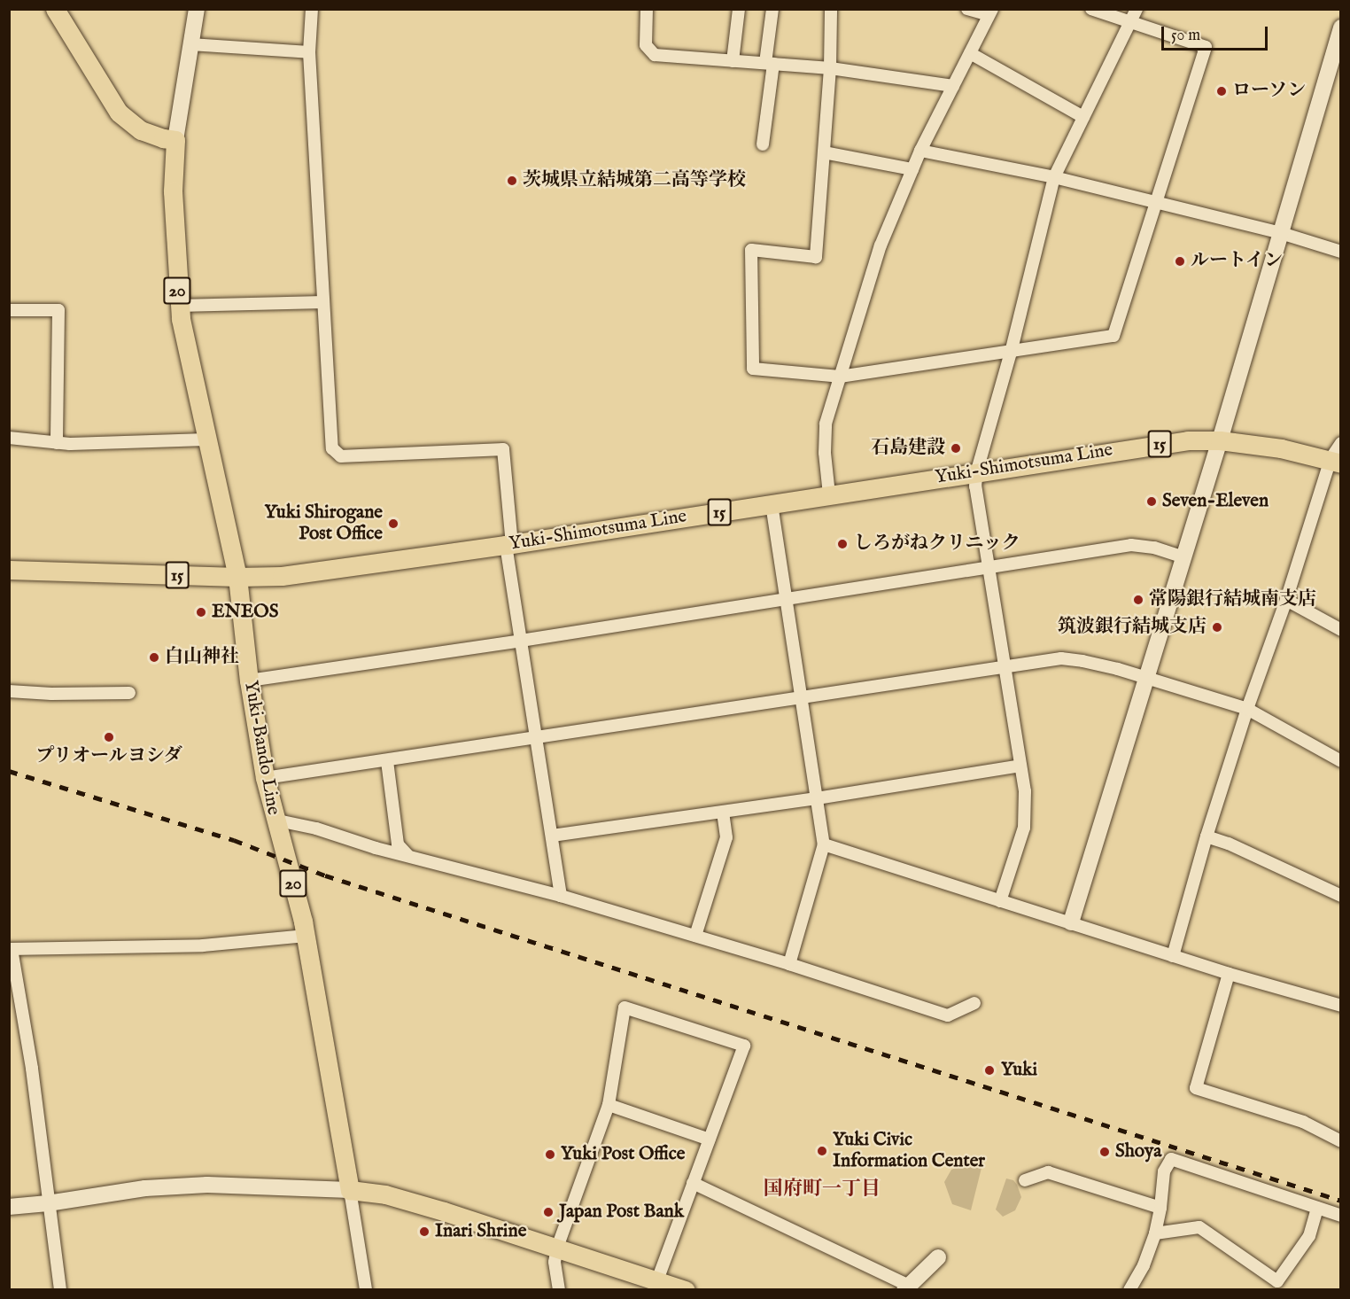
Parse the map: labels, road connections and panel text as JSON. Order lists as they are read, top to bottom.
{
  "streets": {
    "main road": [
      "20",
      "15",
      "Yuki-Shimotsuma Line",
      "Yuki-Bando Line"
    ]
  },
  "crossings": [
    ["Yuki-Shimotsuma Line", "Yuki-Bando Line"]
  ],
  "districts": ["国府町一丁目"],
  "places": [
    "ローソン",
    "茨城県立結城第二高等学校",
    "ルートイン",
    "石島建設",
    "Seven-Eleven",
    "Yuki Shirogane Post Office",
    "しろがねクリニック",
    "常陽銀行結城南支店",
    "ENEOS",
    "筑波銀行結城支店",
    "白山神社",
    "プリオールヨシダ",
    "Yuki",
    "Yuki Civic Information Center",
    "Shoya",
    "Yuki Post Office",
    "Japan Post Bank",
    "Inari Shrine"
  ],
  "scale_bar": "50 m"
}
